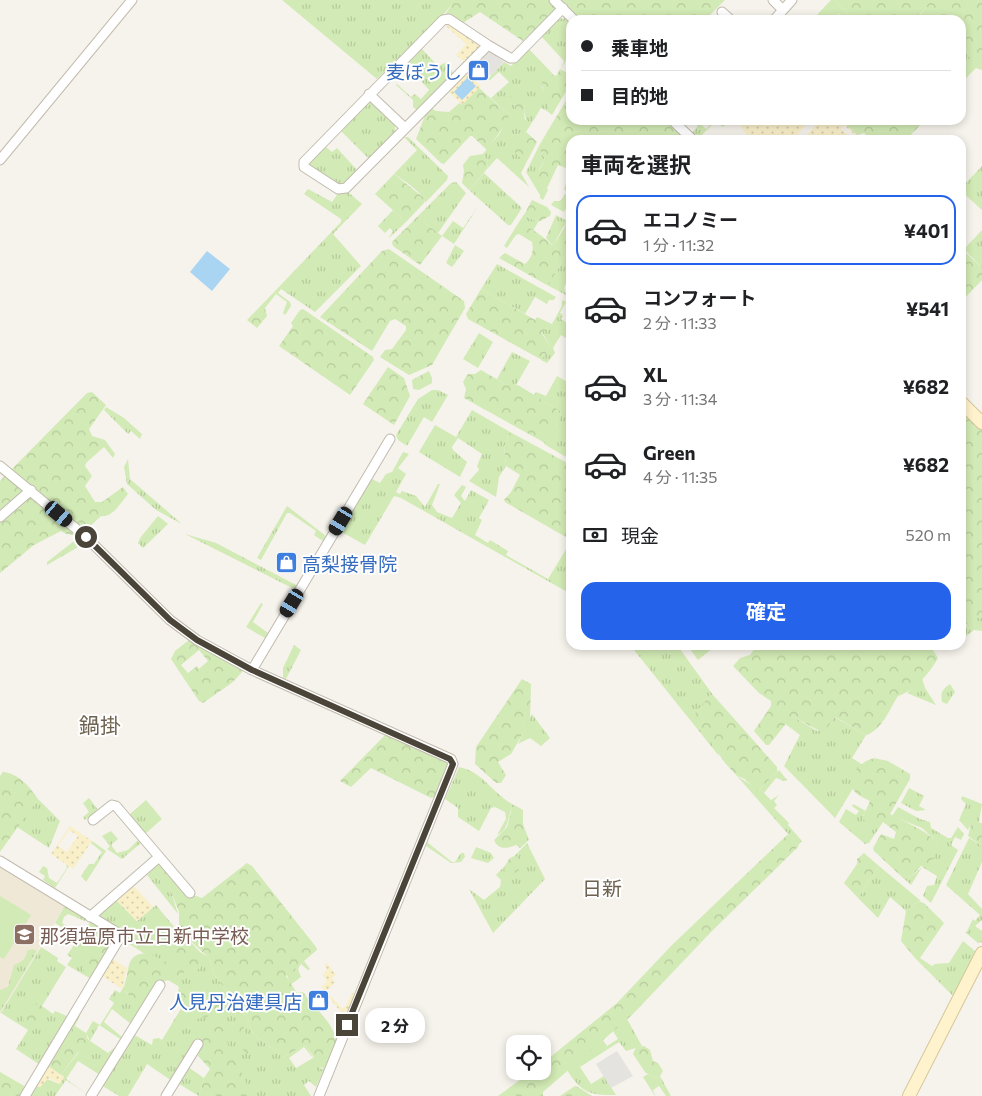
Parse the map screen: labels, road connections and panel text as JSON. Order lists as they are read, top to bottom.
{
  "districts": ["鍋掛", "日新"],
  "places": {
    "shop": ["麦ぼうし", "高梨接骨院", "人見丹治建具店"],
    "school or university": ["那須塩原市立日新中学校"]
  },
  "page": {
    "banner": ["乗車地", "目的地"],
    "heading": "車両を選択",
    "list": [
      {
        "name": "エコノミー",
        "note": "1 分 · 11:32",
        "value": "¥401"
      },
      {
        "name": "コンフォート",
        "note": "2 分 · 11:33",
        "value": "¥541"
      },
      {
        "name": "XL",
        "note": "3 分 · 11:34",
        "value": "¥682"
      },
      {
        "name": "Green",
        "note": "4 分 · 11:35",
        "value": "¥682"
      }
    ],
    "pay": ["現金", "520 m"],
    "buttons": "確定",
    "bubble": "2 分"
  }
}
